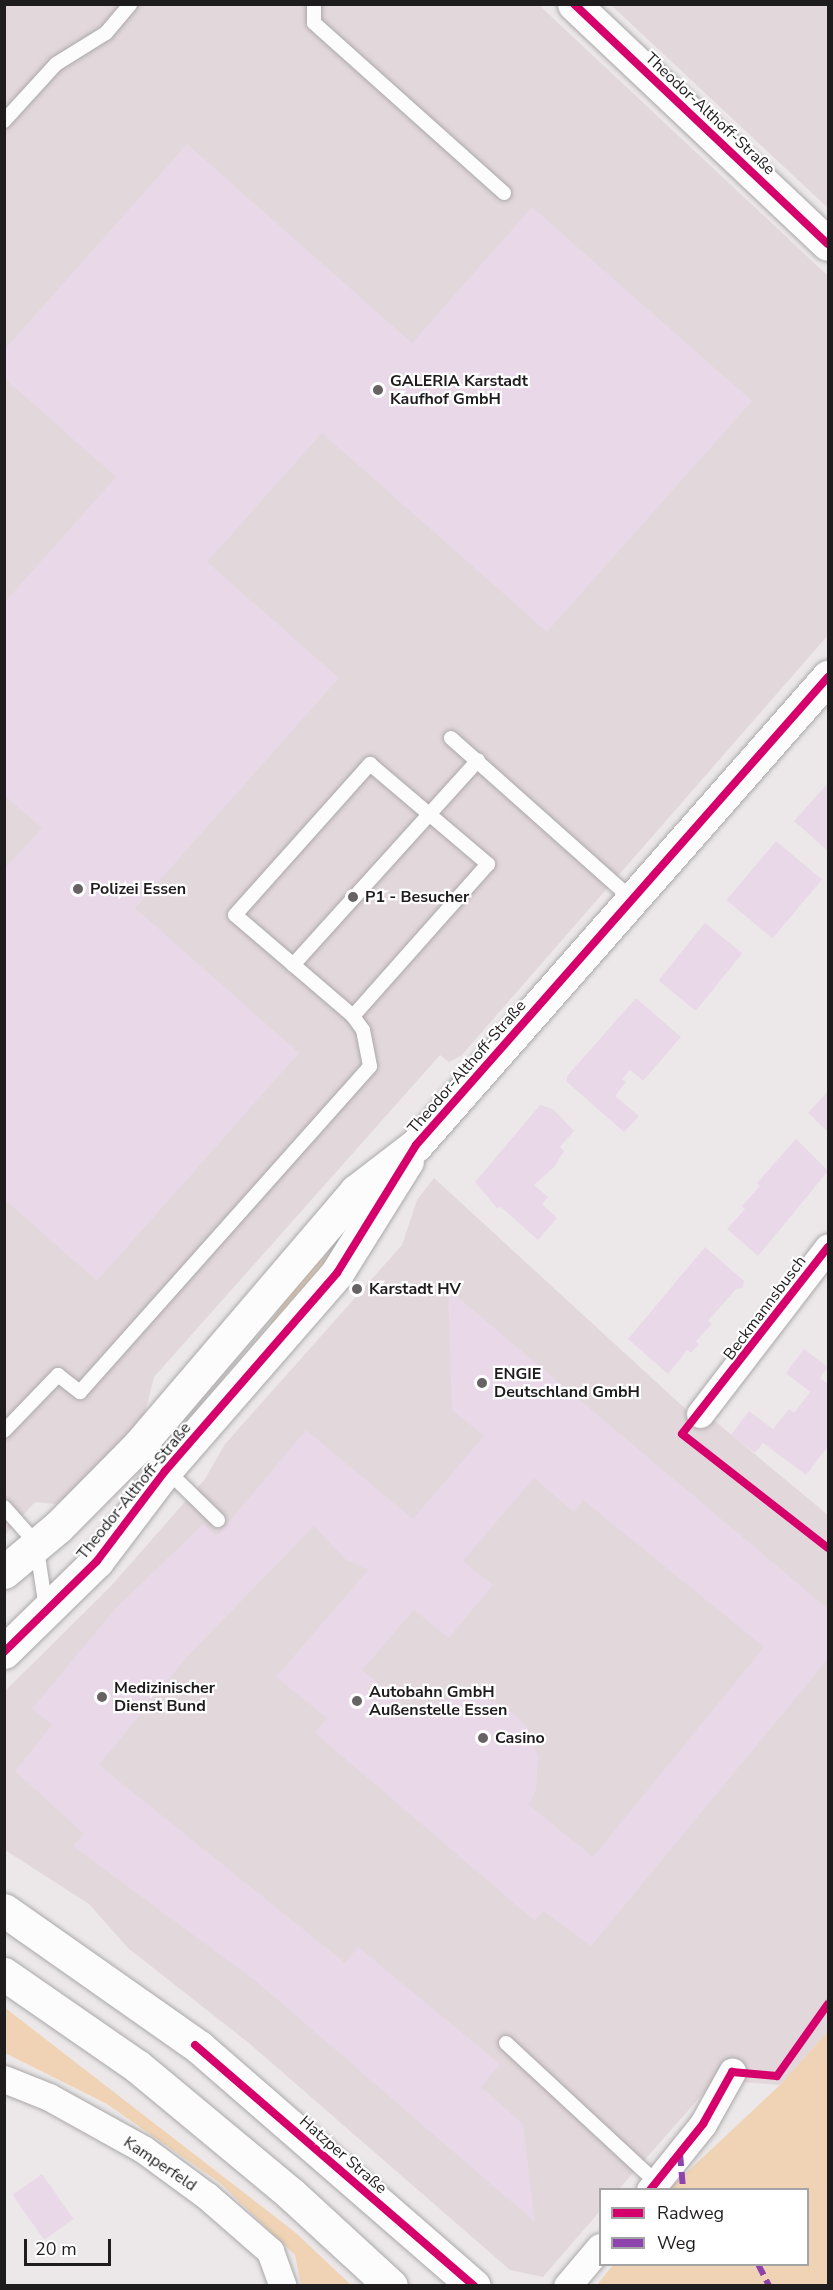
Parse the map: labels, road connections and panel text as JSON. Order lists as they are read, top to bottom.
{
  "streets": {
    "street": [
      "Theodor-Althoff-Straße",
      "Beckmannsbusch",
      "Hatzper Straße",
      "Kamperfeld"
    ]
  },
  "places": [
    "GALERIA Karstadt Kaufhof GmbH",
    "Polizei Essen",
    "P1 - Besucher",
    "Karstadt HV",
    "ENGIE Deutschland GmbH",
    "Medizinischer Dienst Bund",
    "Autobahn GmbH Außenstelle Essen",
    "Casino"
  ],
  "legend": ["Radweg", "Weg"],
  "scale_bar": "20 m"
}
